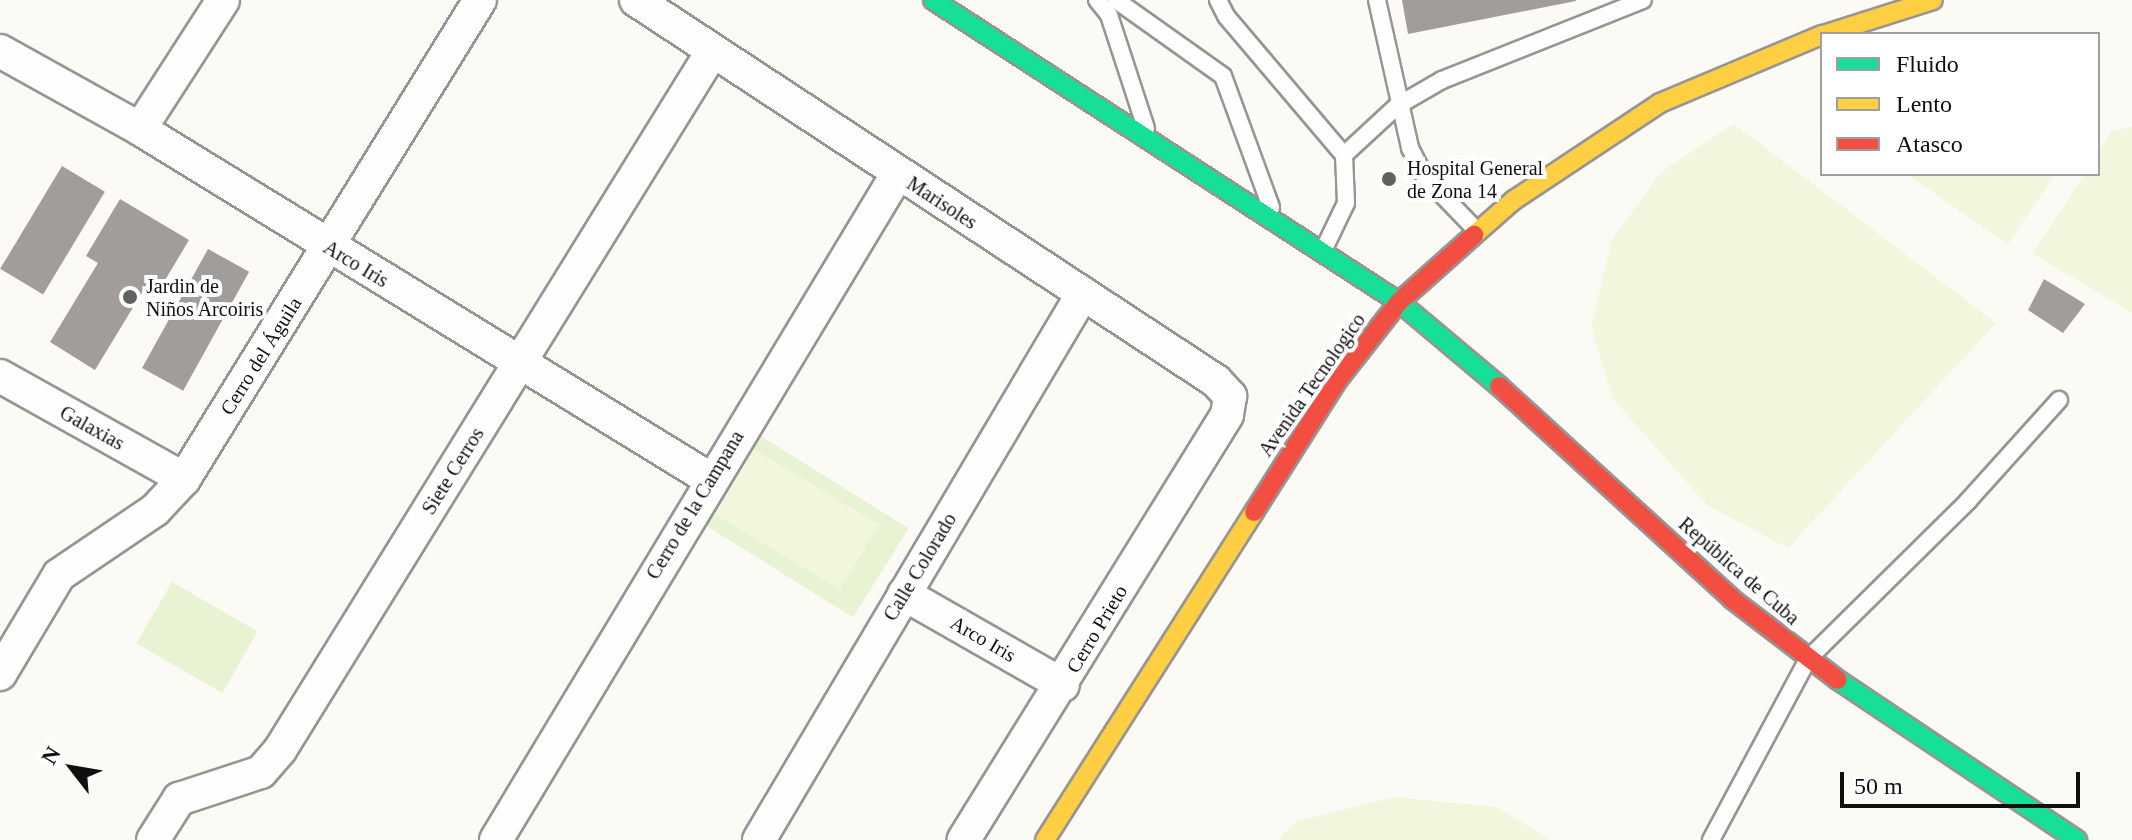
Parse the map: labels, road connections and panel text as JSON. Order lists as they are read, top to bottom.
{
  "streets": {
    "street": [
      "Marisoles",
      "Arco Iris",
      "Cerro del Águila",
      "Avenida Tecnologico",
      "Galaxias",
      "Siete Cerros",
      "Cerro de la Campana",
      "Calle Colorado",
      "República de Cuba",
      "Cerro Prieto"
    ]
  },
  "crossings": [
    ["Marisoles", "Siete Cerros"],
    ["Marisoles", "Cerro de la Campana"],
    ["Marisoles", "Calle Colorado"],
    ["Marisoles", "Cerro Prieto"],
    ["Arco Iris", "Cerro del Águila"],
    ["Arco Iris", "Siete Cerros"],
    ["Arco Iris", "Cerro de la Campana"],
    ["Arco Iris", "Calle Colorado"],
    ["Arco Iris", "Cerro Prieto"],
    ["Cerro del Águila", "Galaxias"],
    ["Avenida Tecnologico", "República de Cuba"]
  ],
  "places": ["Hospital General de Zona 14", "Jardin de Niños Arcoiris"],
  "legend": ["Fluido", "Lento", "Atasco"],
  "scale_bar": "50 m",
  "north": "top left"
}
